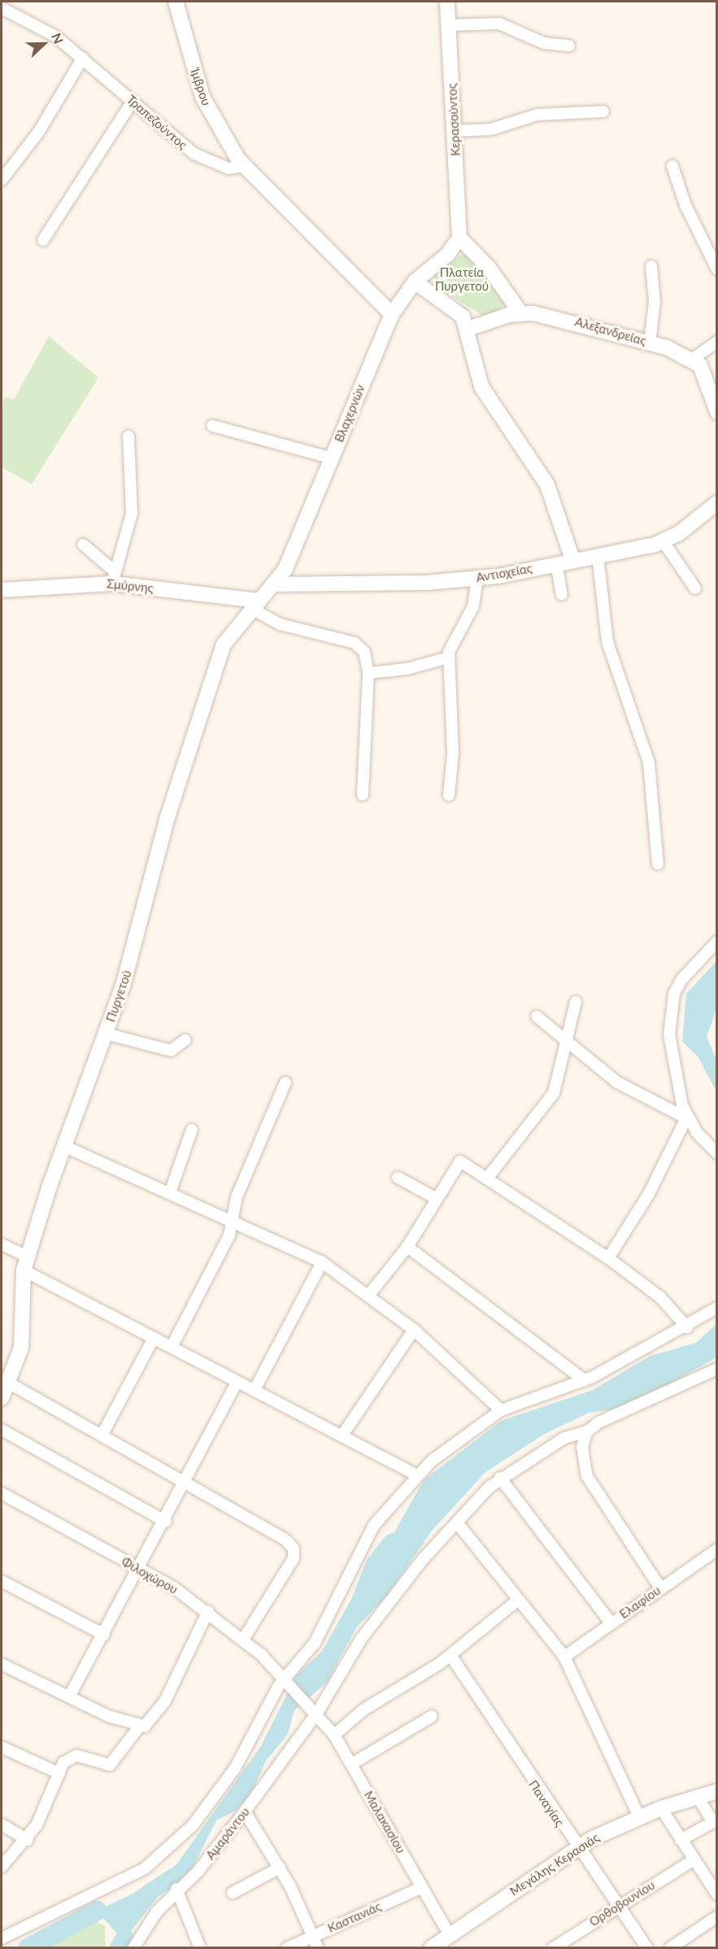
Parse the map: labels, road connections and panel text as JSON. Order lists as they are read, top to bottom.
{
  "streets": {
    "street": [
      "Ίμβρου",
      "Κερασούντος",
      "Τραπεζούντος",
      "Αλεξανδρείας",
      "Βλαχερνών",
      "Αντιοχείας",
      "Σμύρνης",
      "Πυργετού",
      "Φιλοχώρου",
      "Ελαφίου",
      "Παναγίας",
      "Μαλακασίου",
      "Αμαράντου",
      "Μεγάλης Κερασιάς",
      "Ορθοβουνίου",
      "Καστανιάς"
    ]
  },
  "crossings": [
    ["Ίμβρου", "Τραπεζούντος"],
    ["Κερασούντος", "Βλαχερνών"],
    ["Βλαχερνών", "Αντιοχείας"],
    ["Βλαχερνών", "Σμύρνης"],
    ["Βλαχερνών", "Πυργετού"],
    ["Σμύρνης", "Πυργετού"],
    ["Φιλοχώρου", "Μαλακασίου"],
    ["Φιλοχώρου", "Αμαράντου"],
    ["Παναγίας", "Μεγάλης Κερασιάς"],
    ["Παναγίας", "Ορθοβουνίου"],
    ["Μαλακασίου", "Αμαράντου"],
    ["Μαλακασίου", "Μεγάλης Κερασιάς"],
    ["Μαλακασίου", "Καστανιάς"]
  ],
  "parks": ["Πλατεία Πυργετού"],
  "north": "right"
}
